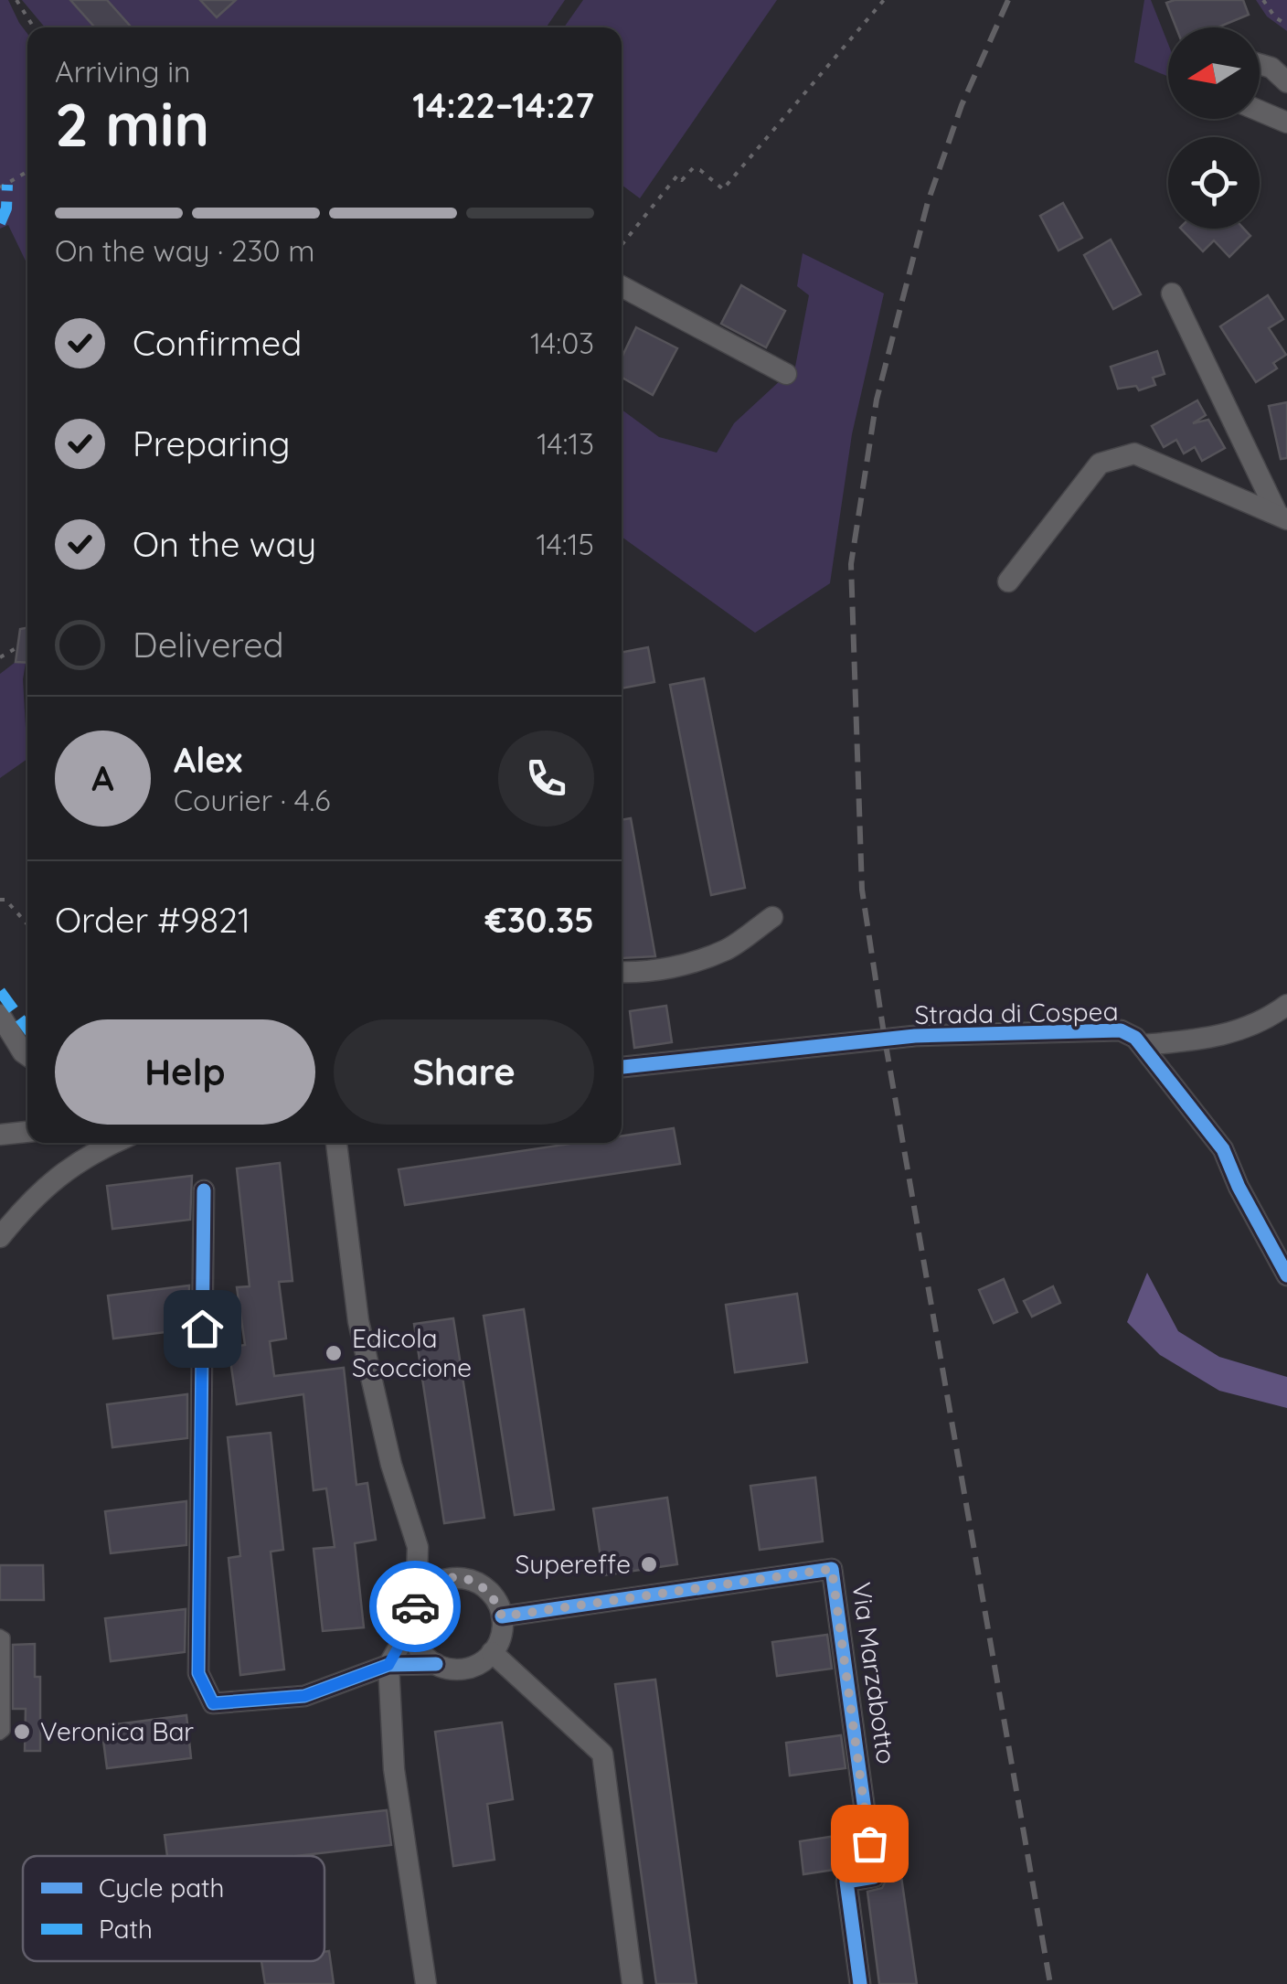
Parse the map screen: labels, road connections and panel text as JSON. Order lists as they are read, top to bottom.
{
  "streets": {
    "street": ["Strada di Cospea", "Via Marzabotto"]
  },
  "places": ["Edicola Scoccione", "Supereffe", "Veronica Bar"],
  "legend": ["Cycle path", "Path"],
  "north": "left",
  "page": {
    "heading": ["2 min", "Arriving in", "14:22–14:27"],
    "panel": [
      "Alex",
      "Courier · 4.6",
      "Order #9821",
      "€30.35"
    ],
    "bar": "On the way · 230 m",
    "list": [
      ["Confirmed", "14:03"],
      ["Preparing", "14:13"],
      ["On the way", "14:15"],
      "Delivered"
    ],
    "round": "A",
    "buttons": ["Help", "Share"]
  }
}
